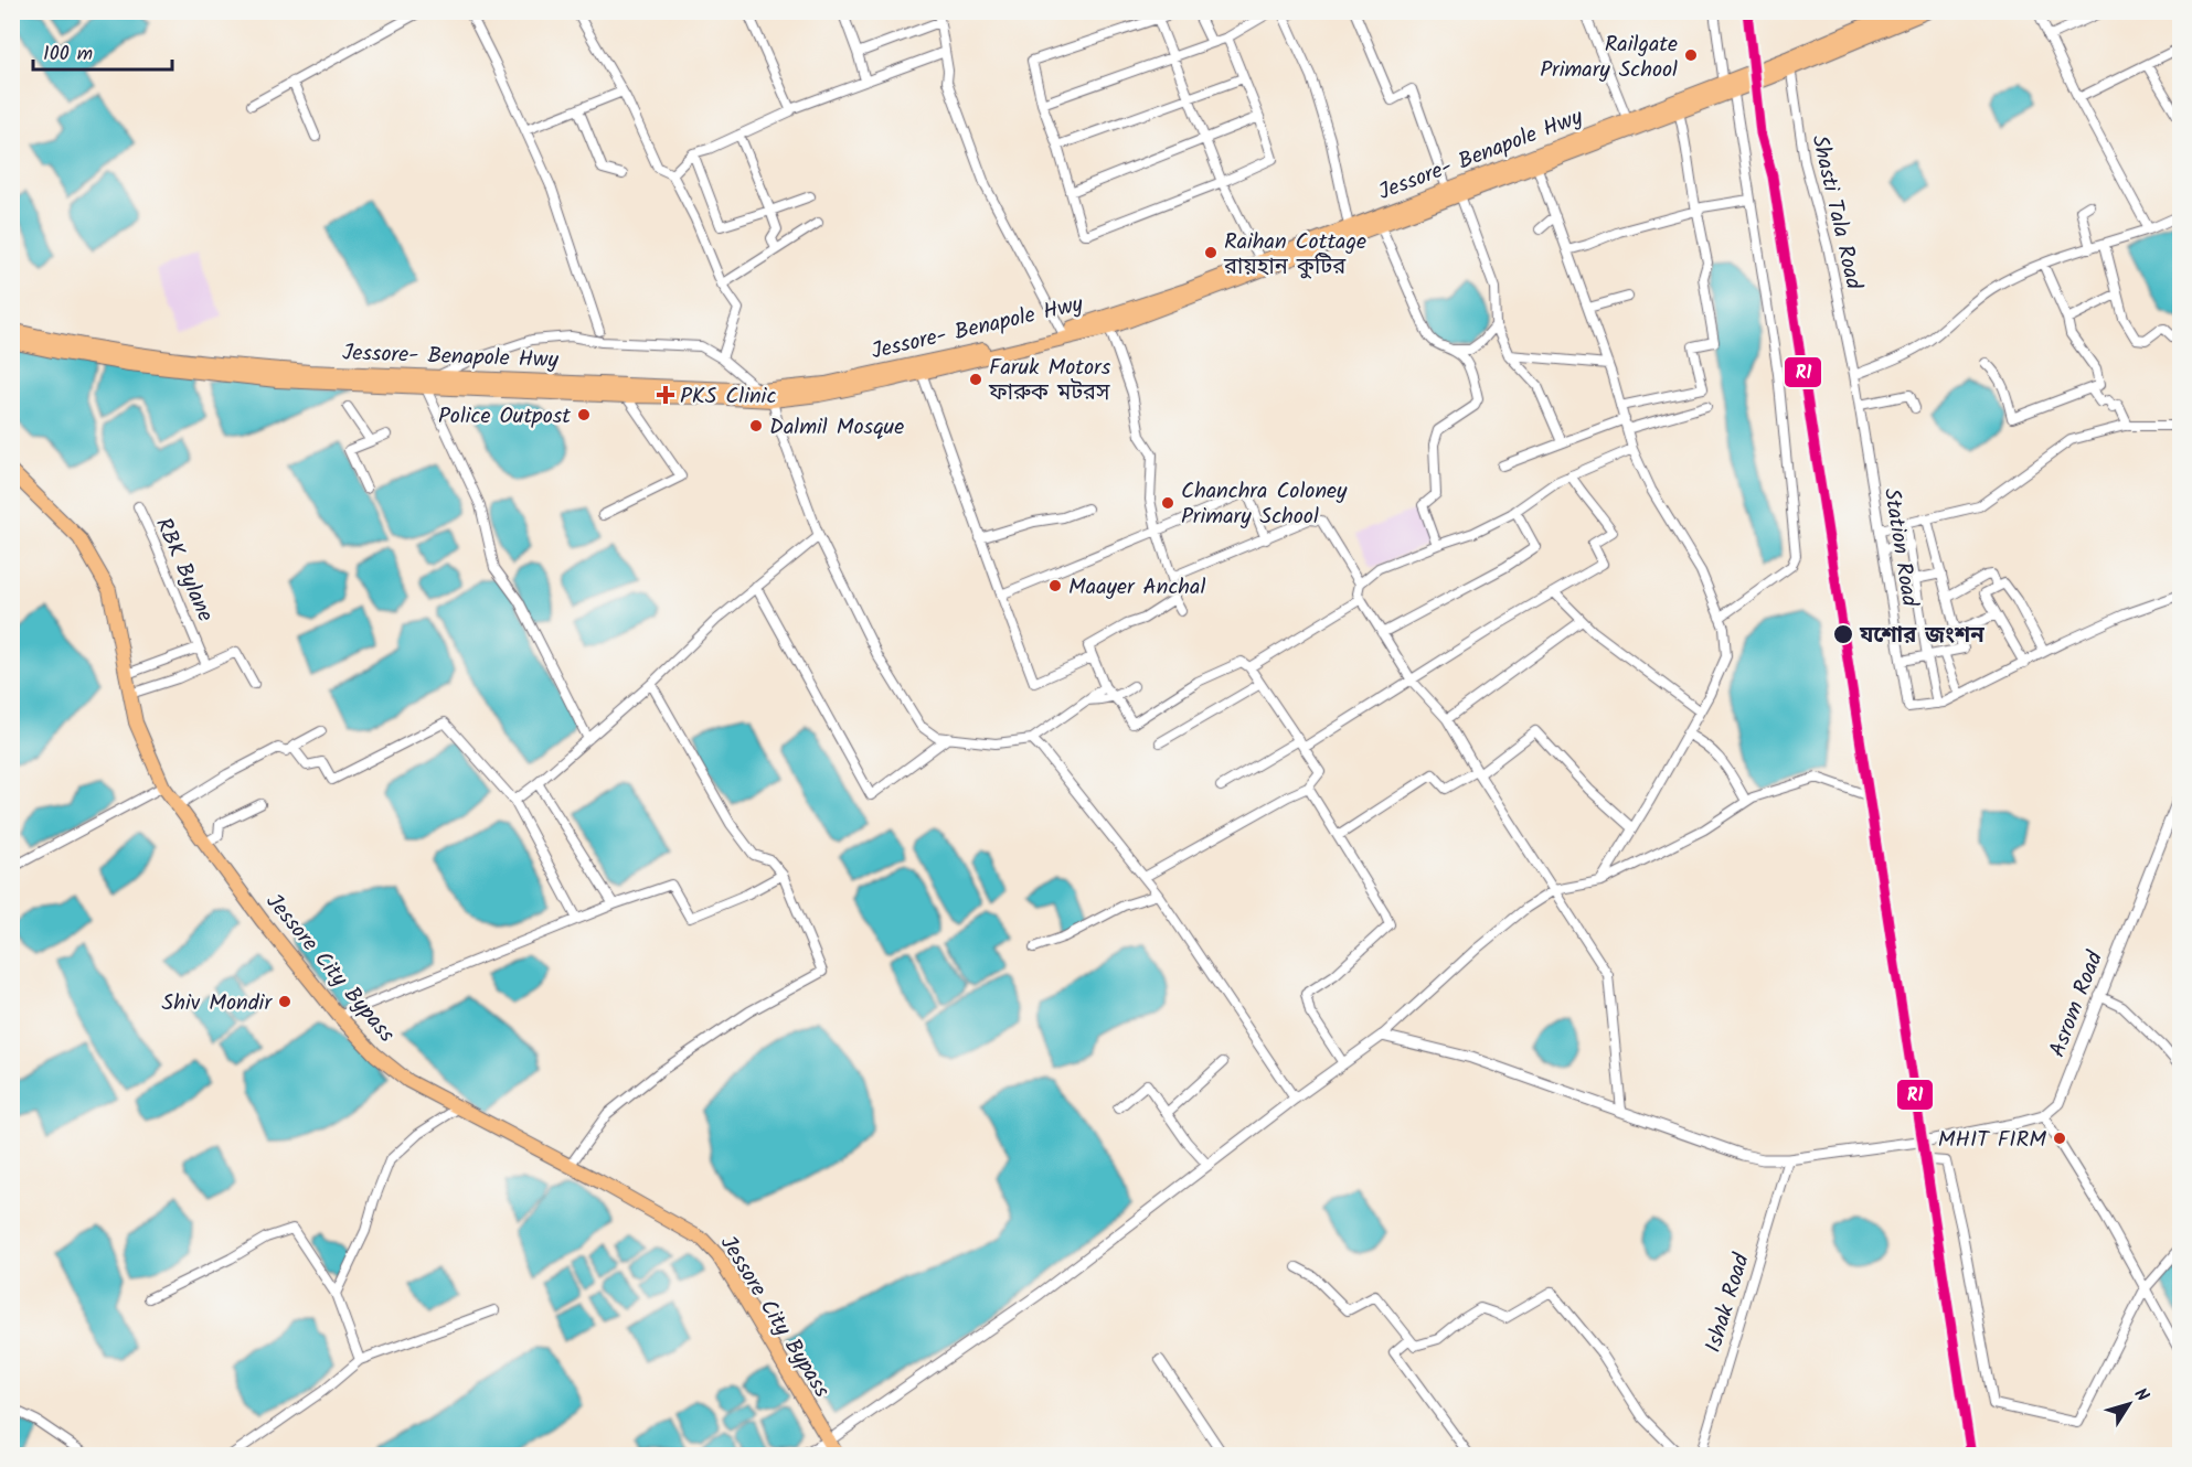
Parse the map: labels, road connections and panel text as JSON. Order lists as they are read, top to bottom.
{
  "streets": {
    "highway": ["Jessore- Benapole Hwy", "Jessore City Bypass"],
    "street": [
      "Shasti Tala Road",
      "Station Road",
      "RBK Bylane",
      "Asrom Road",
      "Ishak Road"
    ]
  },
  "crossings": [
    ["Jessore- Benapole Hwy", "Shasti Tala Road"],
    ["Shasti Tala Road", "Station Road"],
    ["RBK Bylane", "Jessore City Bypass"]
  ],
  "places": {
    "other": [
      "Railgate Primary School",
      "Raihan Cottage রায়হান কুটির",
      "Faruk Motors ফারুক মটরস",
      "Police Outpost",
      "Dalmil Mosque",
      "Chanchra Coloney Primary School",
      "Maayer Anchal",
      "যশোর জংশন",
      "Shiv Mondir",
      "MHIT FIRM"
    ],
    "health": ["PKS Clinic"]
  },
  "lines": ["transit line R1"],
  "scale_bar": "100 m",
  "north": "top right"
}
